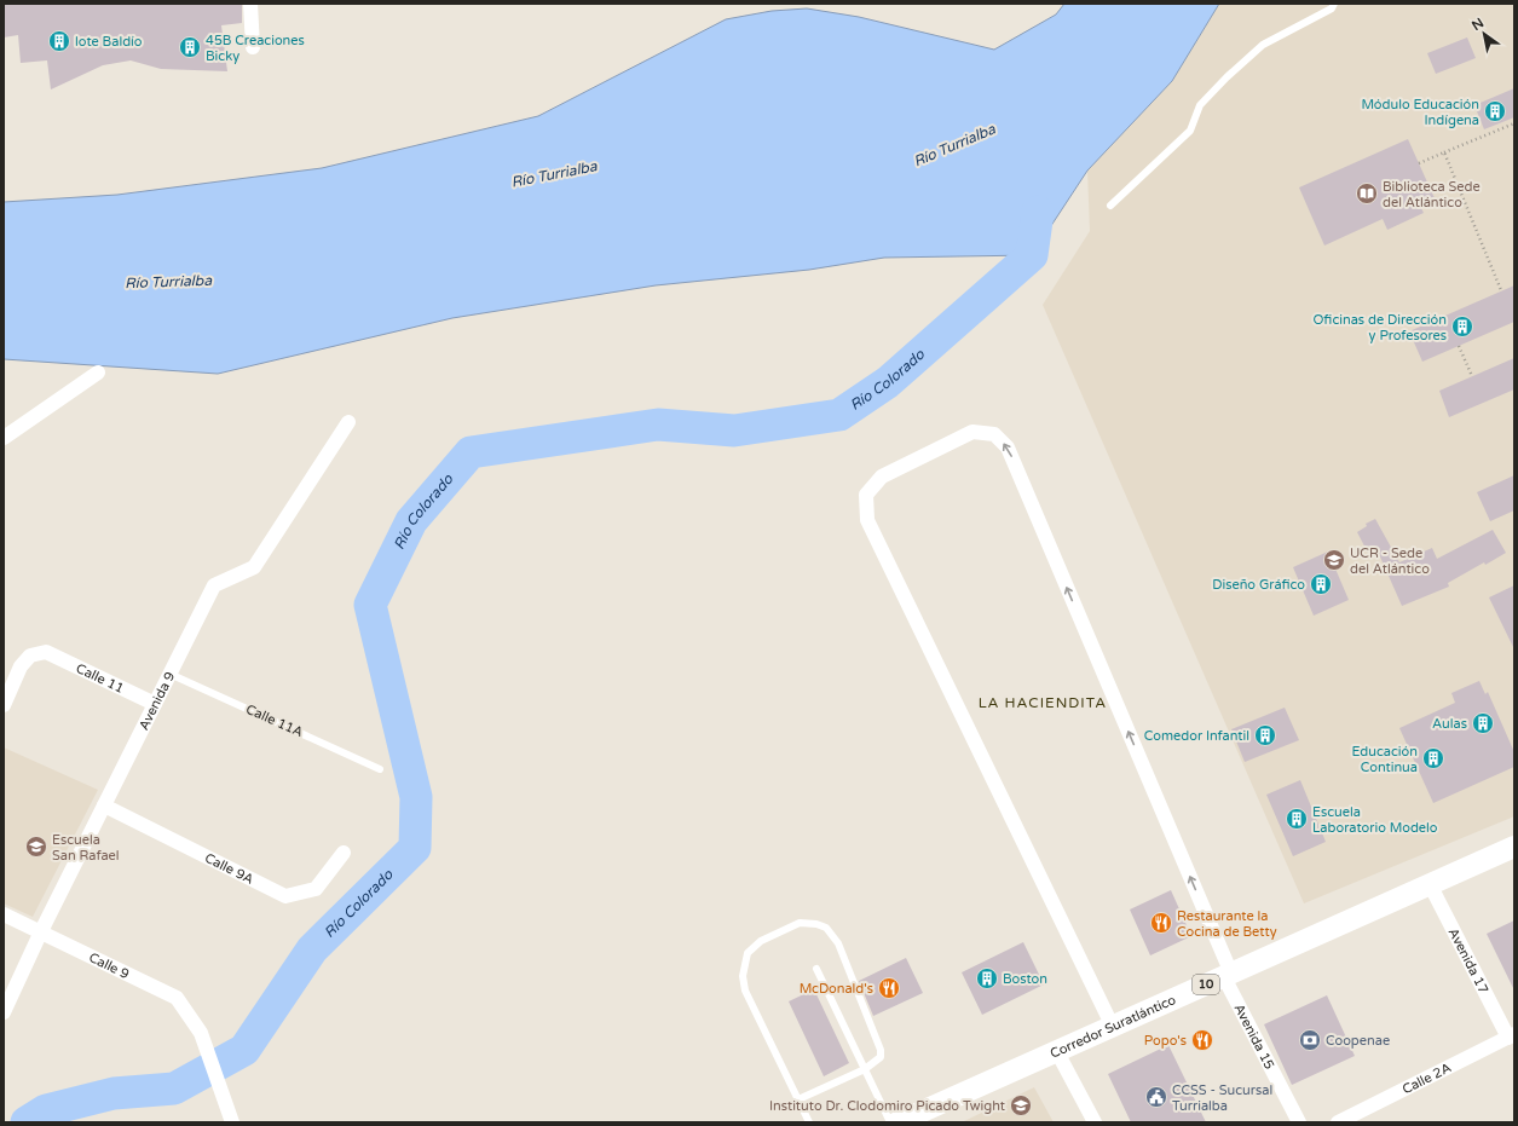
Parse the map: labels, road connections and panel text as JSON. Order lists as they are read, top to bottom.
{
  "streets": {
    "main road": ["10", "Corredor Suratlántico"],
    "street": [
      "Calle 11",
      "Avenida 9",
      "Calle 9A",
      "Avenida 17",
      "Calle 9",
      "Avenida 15",
      "Calle 2A"
    ],
    "lane": ["Calle 11A"]
  },
  "crossings": [
    ["Calle 11", "Avenida 9"],
    ["Avenida 9", "Calle 11A"],
    ["Avenida 9", "Calle 9A"],
    ["Avenida 9", "Calle 9"],
    ["Avenida 17", "Corredor Suratlántico"],
    ["Avenida 17", "Calle 2A"],
    ["Corredor Suratlántico", "Avenida 15"]
  ],
  "districts": ["LA HACIENDITA"],
  "water": ["Río Turrialba", "Río Colorado"],
  "places": {
    "building": [
      "lote Baldío",
      "45B Creaciones Bicky",
      "Módulo Educación Indígena",
      "Oficinas de Dirección y Profesores",
      "Diseño Gráfico",
      "Aulas",
      "Comedor Infantil",
      "Educación Continua",
      "Escuela Laboratorio Modelo",
      "Boston"
    ],
    "library": ["Biblioteca Sede del Atlántico"],
    "school or university": ["UCR - Sede del Atlántico", "Escuela San Rafael", "Instituto Dr. Clodomiro Picado Twight"],
    "restaurant": ["Restaurante la Cocina de Betty", "McDonald's", "Popo's"],
    "bank": ["Coopenae"],
    "public building": ["CCSS - Sucursal Turrialba"]
  },
  "north": "top left"
}
